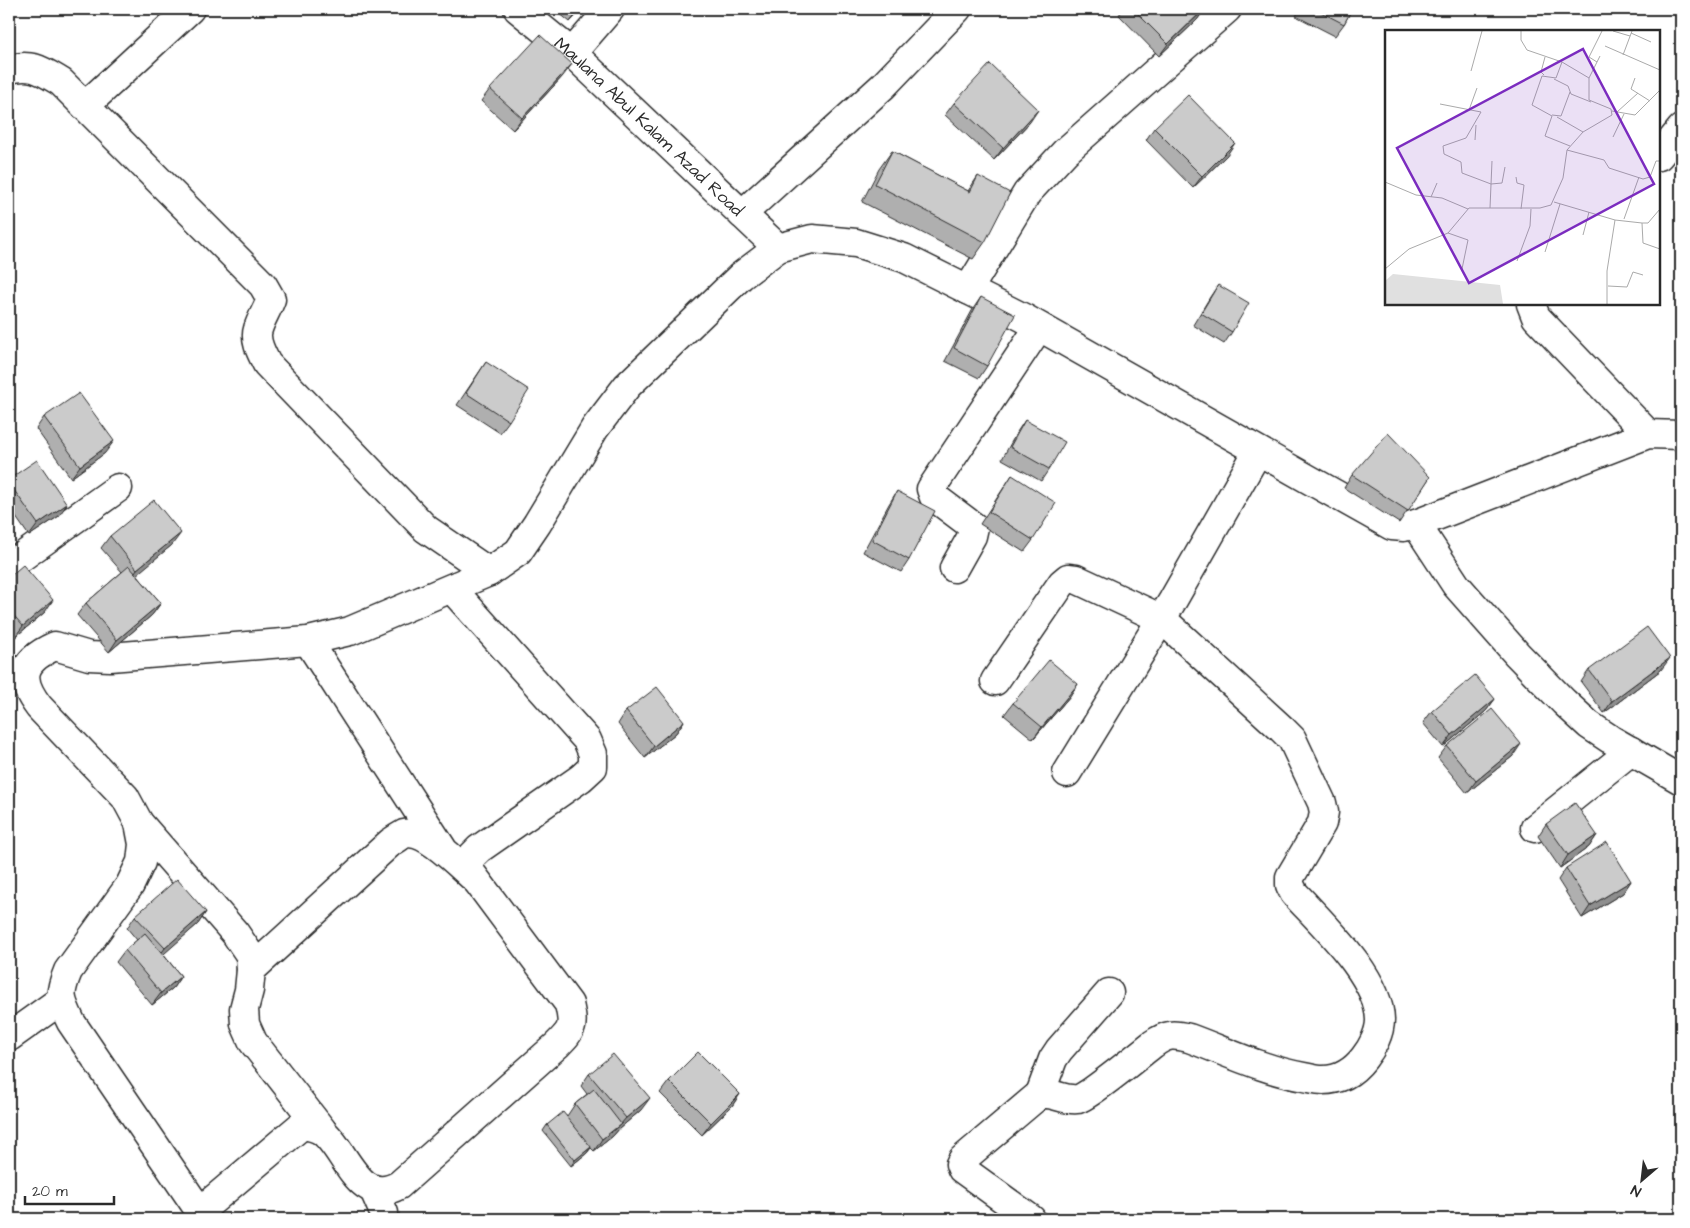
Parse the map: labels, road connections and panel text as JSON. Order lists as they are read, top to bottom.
{
  "streets": {
    "street": ["Maulana Abul Kalam Azad Road"]
  },
  "scale_bar": "20 m",
  "north": "bottom left"
}
